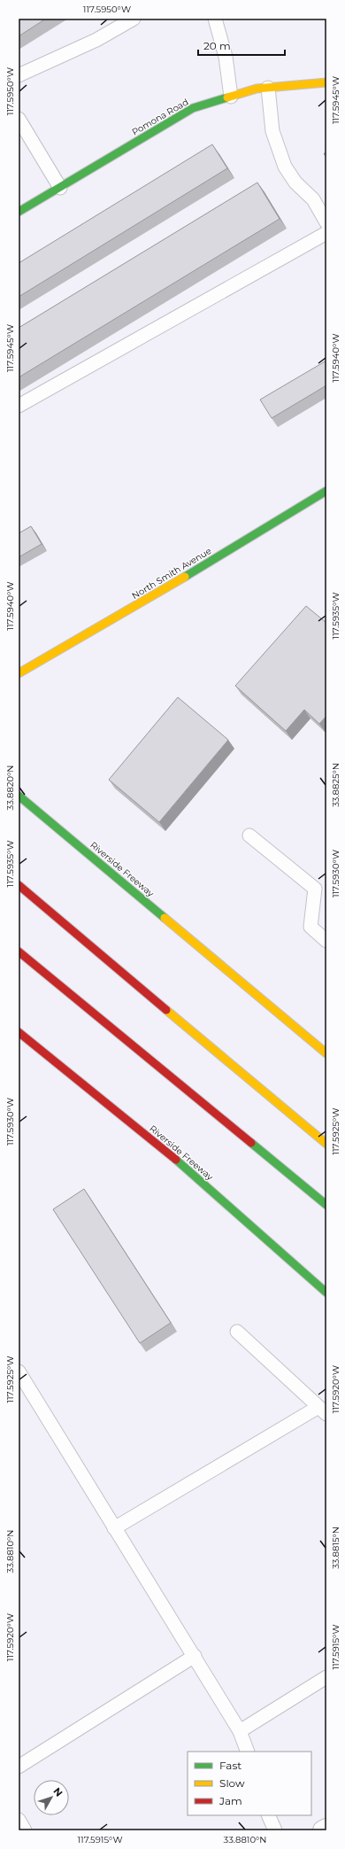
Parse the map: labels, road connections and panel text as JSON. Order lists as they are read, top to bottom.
{
  "streets": {
    "main road": ["Pomona Road", "North Smith Avenue", "Riverside Freeway"]
  },
  "legend": ["Fast", "Slow", "Jam"],
  "scale_bar": "20 m",
  "north": "top right",
  "coordinates": [
    "117.5950°W",
    "117.5945°W",
    "117.5940°W",
    "117.5935°W",
    "33.8825°N",
    "33.8820°N",
    "117.5930°W",
    "117.5925°W",
    "117.5920°W",
    "33.8815°N",
    "33.8810°N",
    "117.5915°W"
  ]
}
